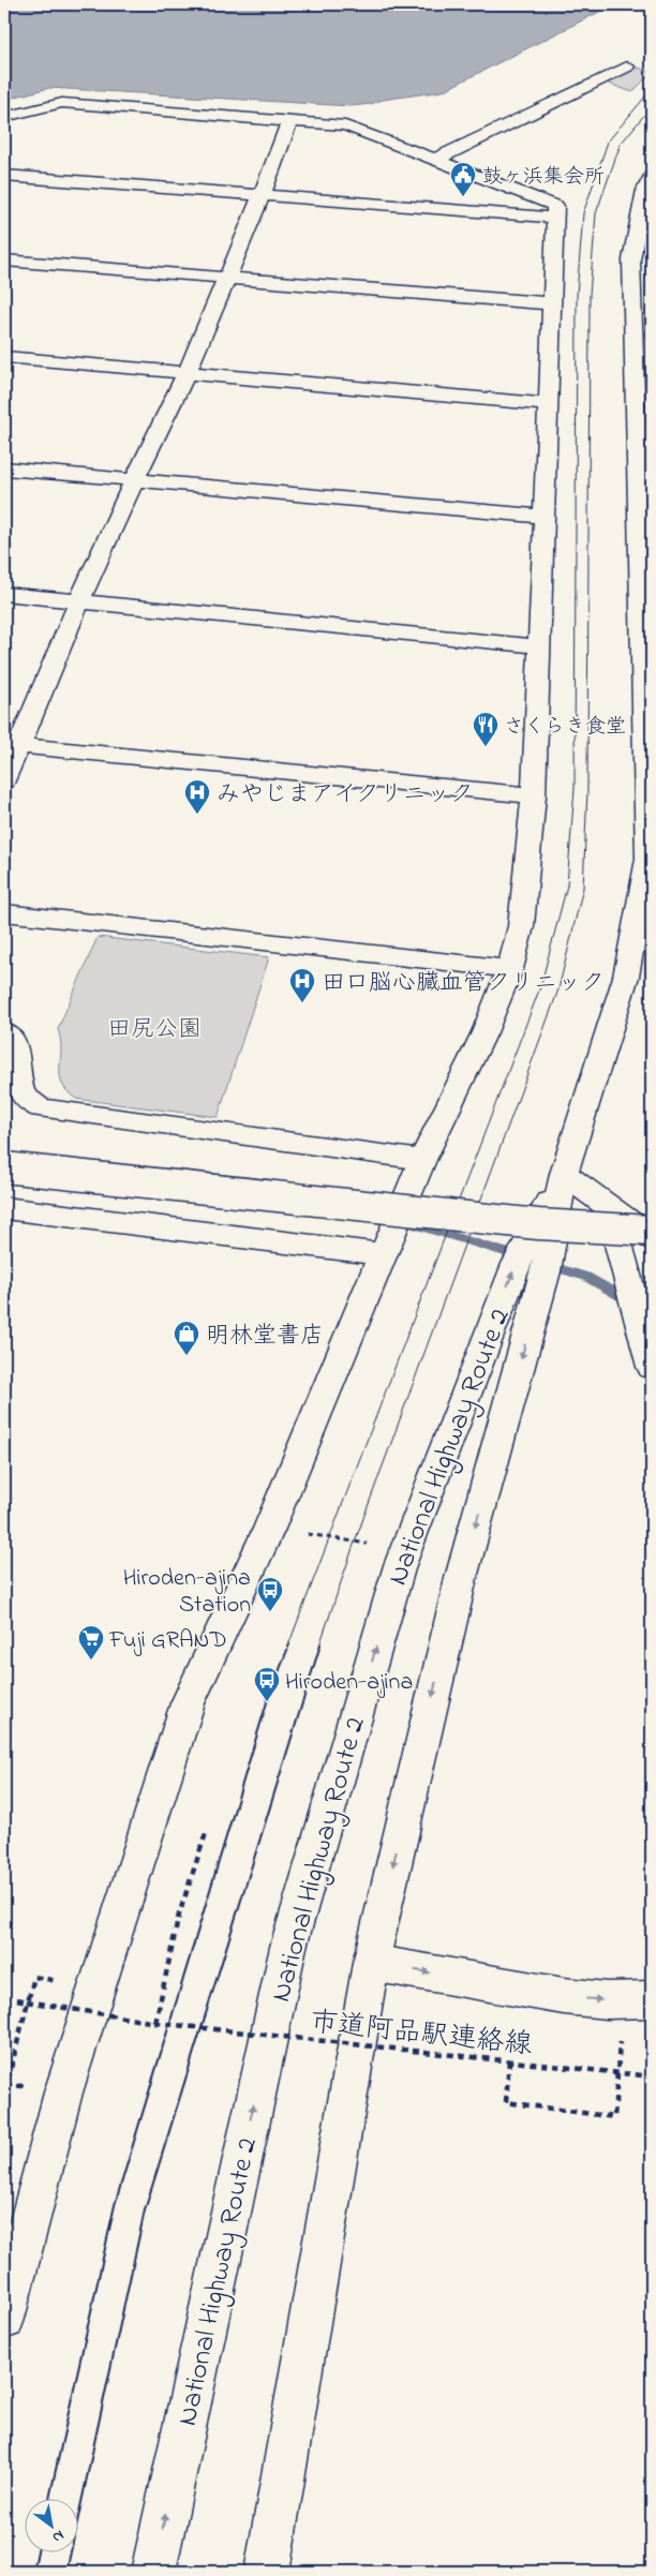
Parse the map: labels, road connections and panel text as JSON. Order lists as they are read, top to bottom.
{
  "streets": {
    "main road": ["National Highway Route 2"],
    "path": ["市道阿品駅連絡線"]
  },
  "parks": ["田尻公園"],
  "places": {
    "public building": ["鼓ヶ浜集会所"],
    "restaurant": ["さくらき食堂"],
    "hospital": ["みやじまアイクリニック", "田口脳心臓血管クリニック"],
    "shop": ["明林堂書店"],
    "bus stop": ["Hiroden-ajina Station", "Hiroden-ajina"],
    "supermarket": ["Fuji GRAND"]
  },
  "north": "bottom right"
}
